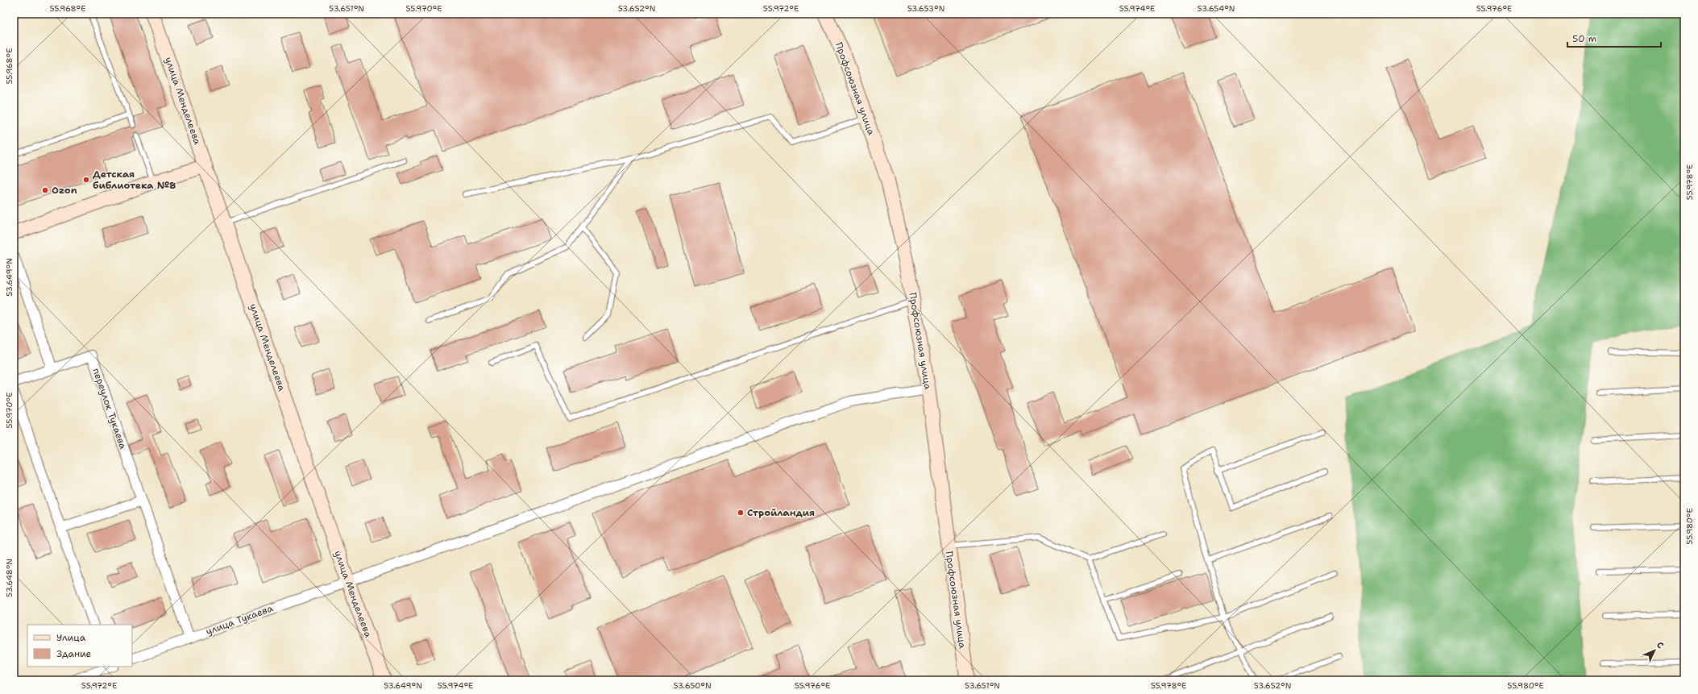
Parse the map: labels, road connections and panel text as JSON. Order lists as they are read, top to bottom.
{
  "streets": {
    "street": [
      "Профсоюзная улица",
      "улица Менделеева",
      "переулок Тукаева",
      "улица Тукаева"
    ]
  },
  "crossings": [
    ["Профсоюзная улица", "улица Тукаева"],
    ["улица Менделеева", "улица Тукаева"],
    ["переулок Тукаева", "улица Тукаева"]
  ],
  "places": ["Детская библиотека №8", "Ozon", "Стройландия"],
  "legend": ["Улица", "Здание"],
  "scale_bar": "50 m",
  "north": "top right",
  "coordinates": [
    "55.968°E",
    "53.651°N",
    "55.970°E",
    "53.652°N",
    "55.972°E",
    "53.653°N",
    "55.974°E",
    "53.654°N",
    "55.976°E",
    "55.978°E",
    "53.649°N",
    "55.980°E",
    "53.648°N",
    "53.650°N"
  ]
}
